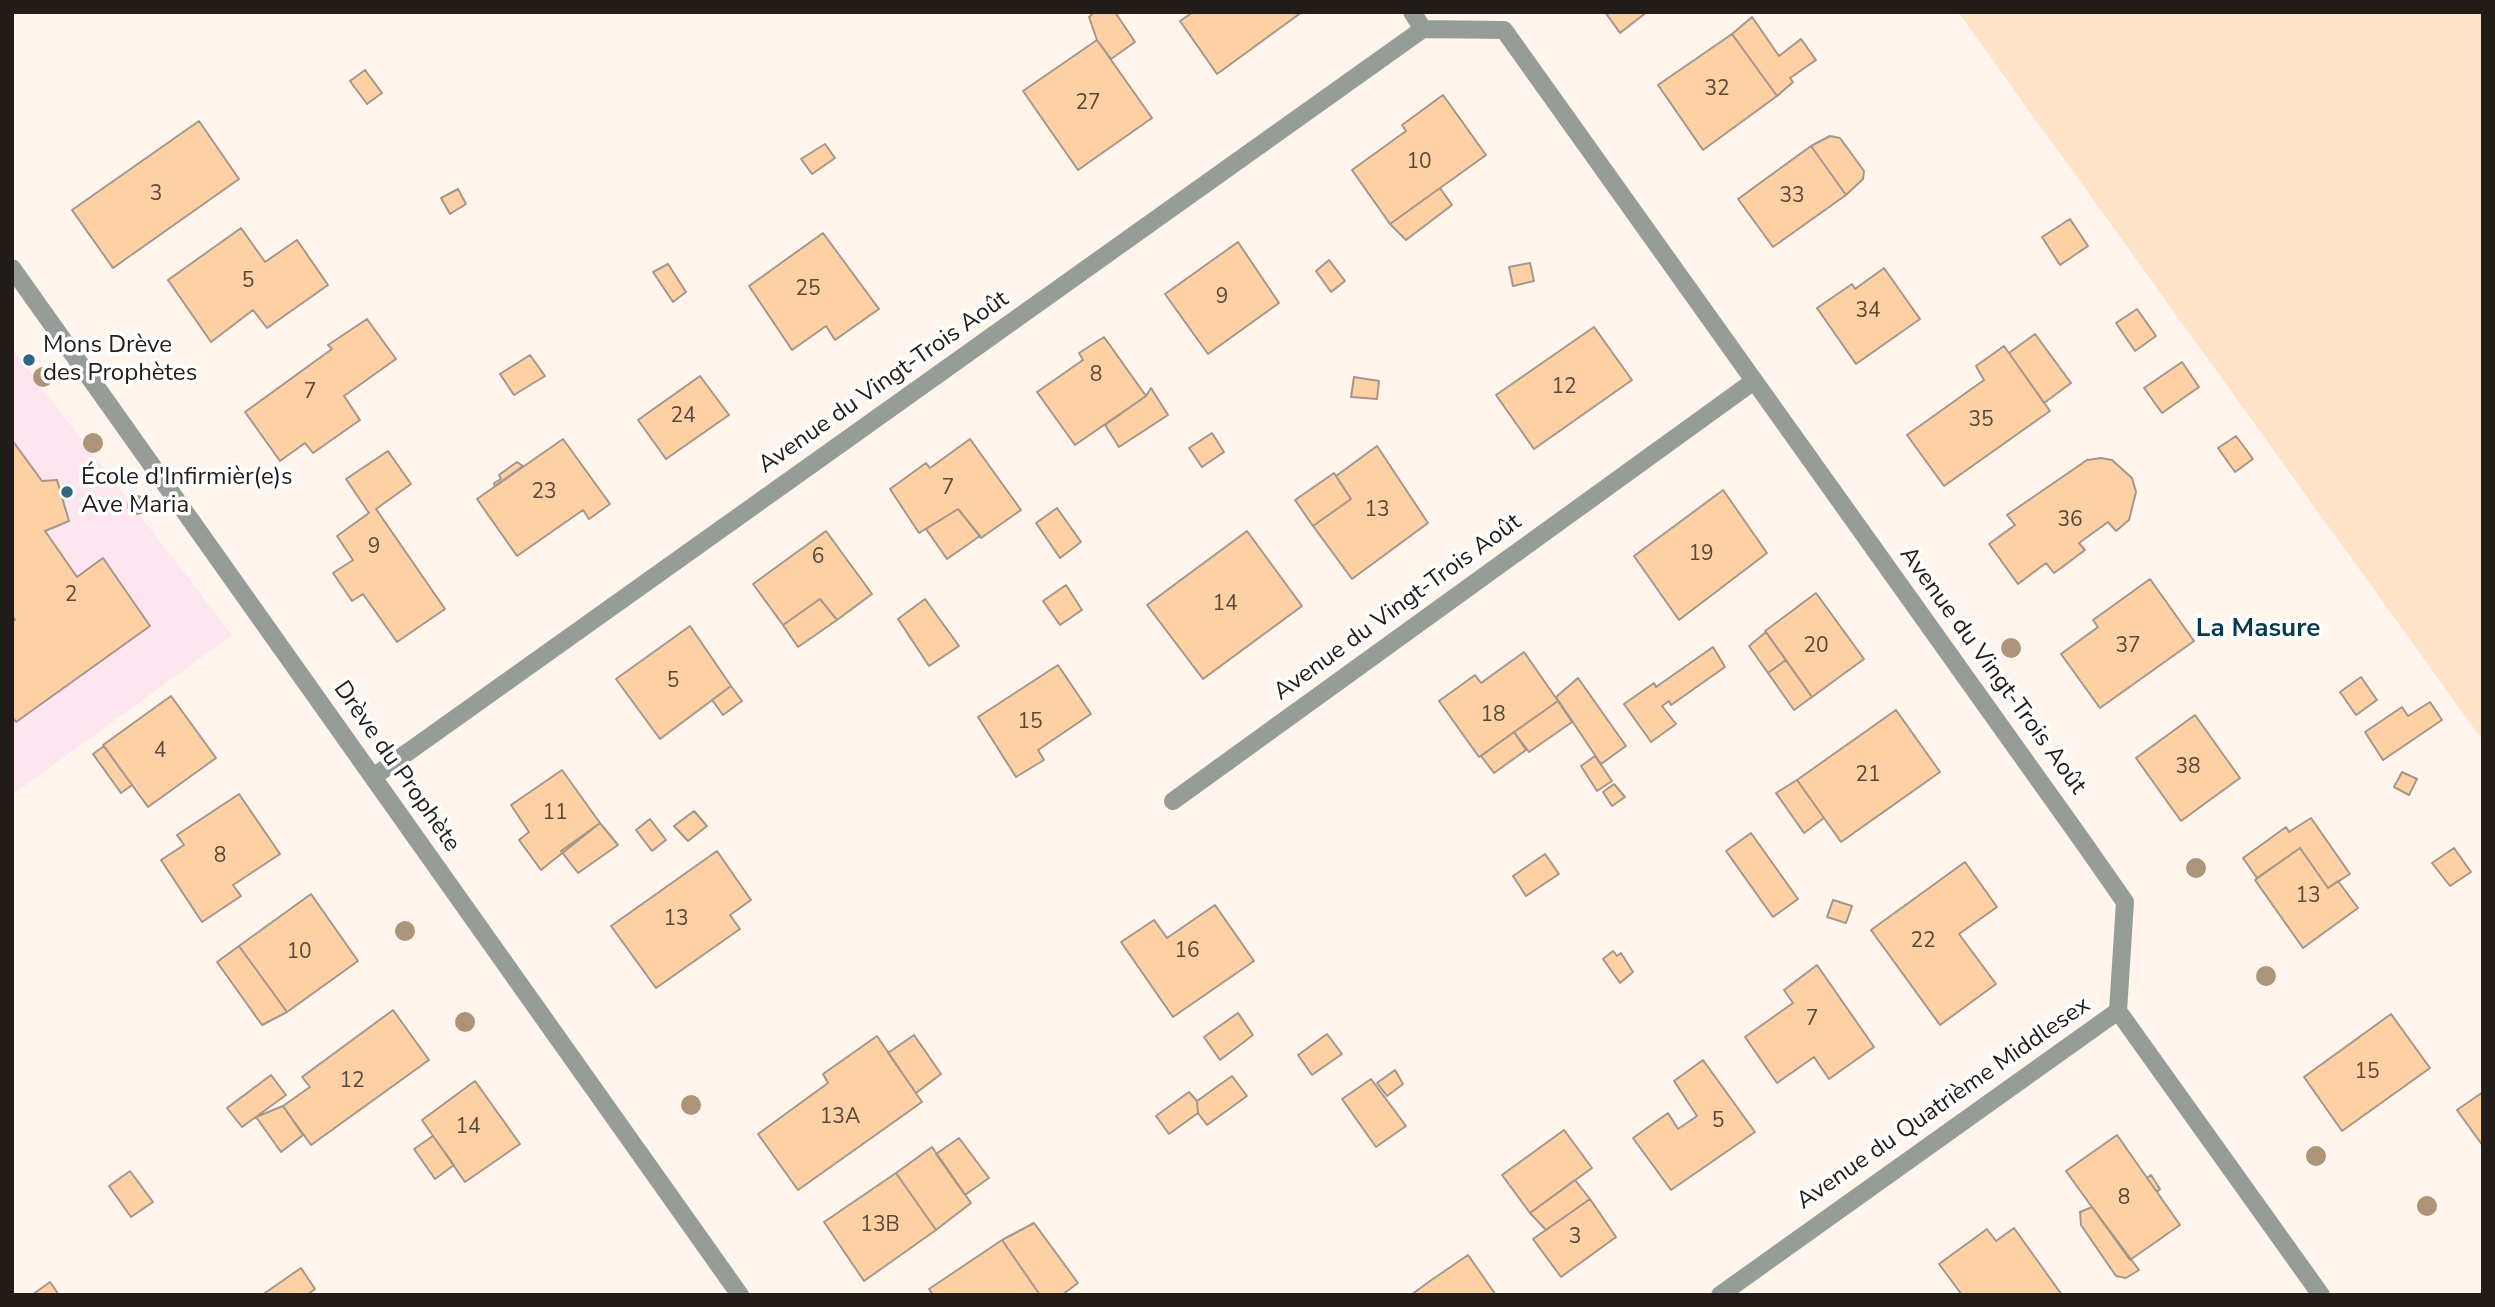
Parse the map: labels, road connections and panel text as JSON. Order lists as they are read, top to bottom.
{
  "streets": {
    "street": ["Avenue du Vingt-Trois Août", "Drève du Prophète", "Avenue du Quatrième Middlesex"]
  },
  "crossings": [
    ["Avenue du Vingt-Trois Août", "Drève du Prophète"],
    ["Avenue du Vingt-Trois Août", "Avenue du Quatrième Middlesex"]
  ],
  "districts": ["La Masure"],
  "places": ["Mons Drève des Prophètes", "École d'Infirmièr(e)s Ave Maria"],
  "house_numbers": [
    "32",
    "27",
    "10",
    "3",
    "33",
    "5",
    "25",
    "9",
    "34",
    "8",
    "12",
    "7",
    "24",
    "35",
    "7",
    "23",
    "13",
    "36",
    "9",
    "19",
    "6",
    "2",
    "14",
    "20",
    "37",
    "5",
    "18",
    "15",
    "4",
    "38",
    "21",
    "11",
    "8",
    "13",
    "13",
    "22",
    "16",
    "10",
    "7",
    "15",
    "12",
    "13A",
    "5",
    "14",
    "8",
    "13B",
    "3"
  ]
}
